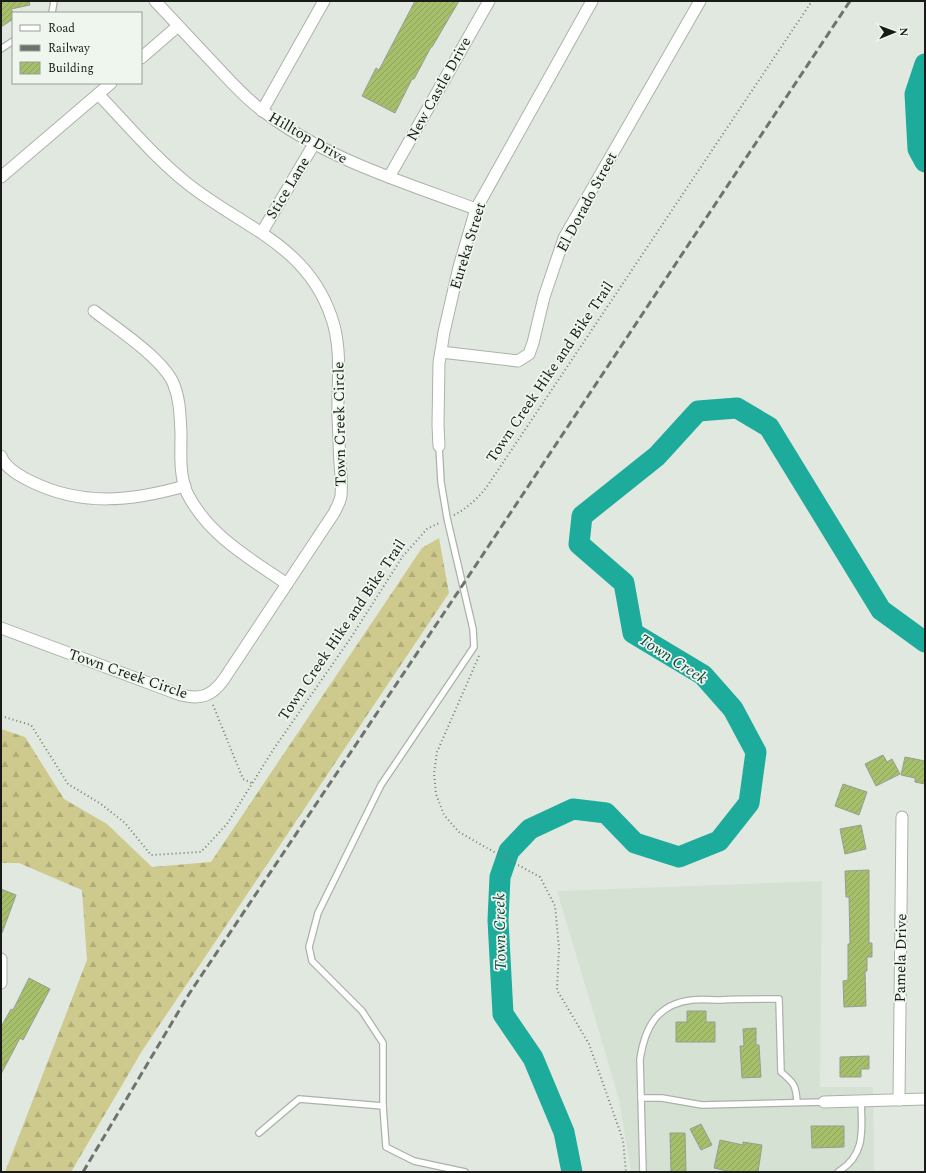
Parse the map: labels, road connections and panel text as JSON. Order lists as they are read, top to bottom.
{
  "streets": {
    "street": [
      "New Castle Drive",
      "Hilltop Drive",
      "Stice Lane",
      "El Dorado Street",
      "Eureka Street",
      "Town Creek Circle",
      "Pamela Drive"
    ],
    "path": ["Town Creek Hike and Bike Trail"]
  },
  "crossings": [
    ["New Castle Drive", "Hilltop Drive"],
    ["Hilltop Drive", "Stice Lane"],
    ["Hilltop Drive", "Eureka Street"],
    ["Stice Lane", "Town Creek Circle"],
    ["El Dorado Street", "Eureka Street"]
  ],
  "water": ["Town Creek"],
  "legend": ["Road", "Railway", "Building"],
  "north": "right"
}
